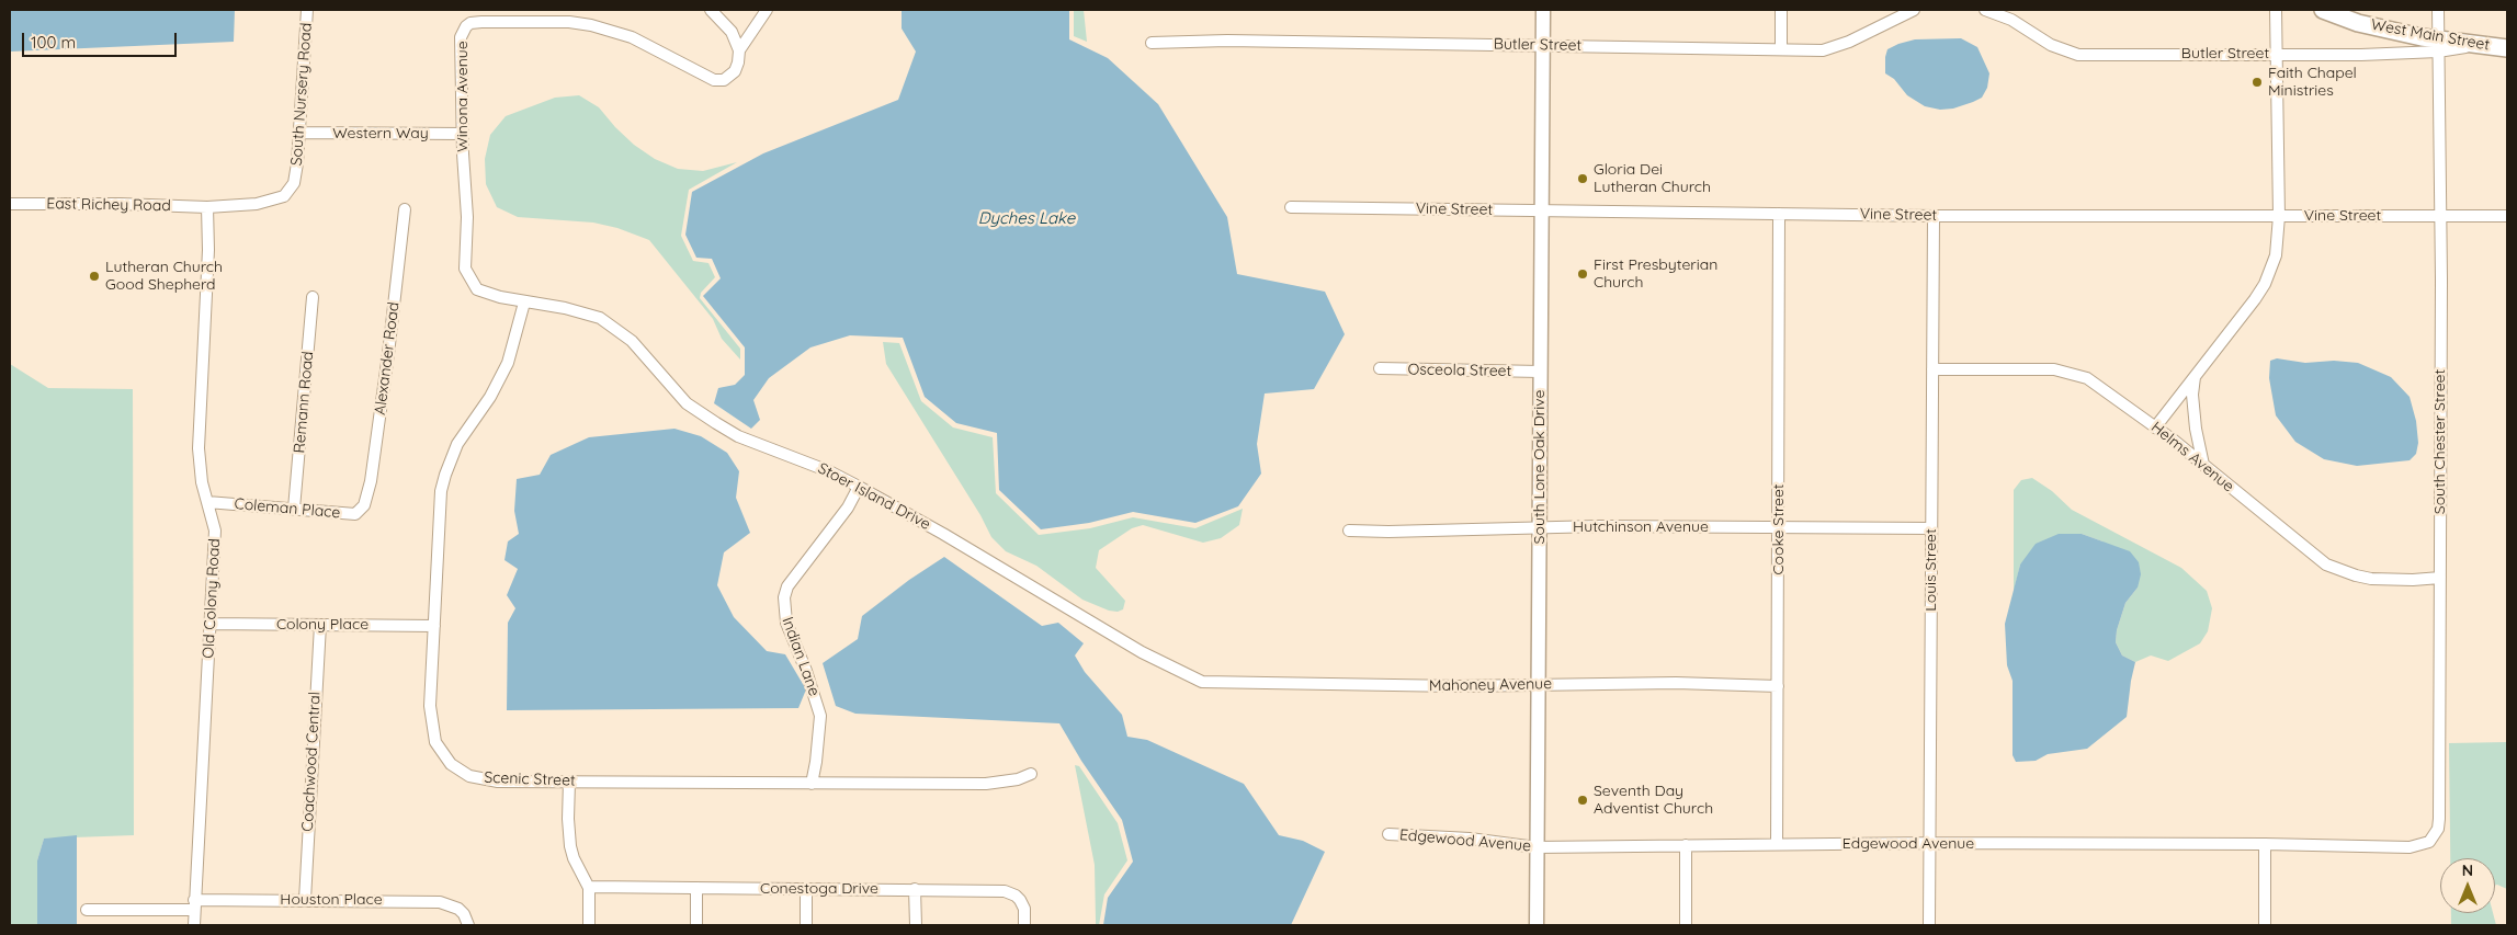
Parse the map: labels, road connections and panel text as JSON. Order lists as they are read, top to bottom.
{
  "streets": {
    "main road": ["West Main Street"],
    "street": [
      "Butler Street",
      "South Nursery Road",
      "Winona Avenue",
      "Western Way",
      "East Richey Road",
      "Vine Street",
      "Alexander Road",
      "Osceola Street",
      "Remann Road",
      "South Chester Street",
      "Helms Avenue",
      "South Lone Oak Drive",
      "Stoer Island Drive",
      "Coleman Place",
      "Hutchinson Avenue",
      "Cooke Street",
      "Louis Street",
      "Old Colony Road",
      "Colony Place",
      "Indian Lane",
      "Mahoney Avenue",
      "Coachwood Central",
      "Scenic Street",
      "Edgewood Avenue",
      "Conestoga Drive",
      "Houston Place"
    ]
  },
  "crossings": [
    ["West Main Street", "Butler Street"],
    ["West Main Street", "South Chester Street"],
    ["Butler Street", "South Chester Street"],
    ["Butler Street", "South Lone Oak Drive"],
    ["South Nursery Road", "Western Way"],
    ["South Nursery Road", "East Richey Road"],
    ["South Nursery Road", "Old Colony Road"],
    ["Winona Avenue", "Western Way"],
    ["Winona Avenue", "Stoer Island Drive"],
    ["Winona Avenue", "Scenic Street"],
    ["East Richey Road", "Old Colony Road"],
    ["Vine Street", "South Chester Street"],
    ["Vine Street", "South Lone Oak Drive"],
    ["Vine Street", "Cooke Street"],
    ["Vine Street", "Louis Street"],
    ["Alexander Road", "Coleman Place"],
    ["Osceola Street", "South Lone Oak Drive"],
    ["Remann Road", "Coleman Place"],
    ["South Chester Street", "Helms Avenue"],
    ["South Chester Street", "Edgewood Avenue"],
    ["Helms Avenue", "Louis Street"],
    ["South Lone Oak Drive", "Hutchinson Avenue"],
    ["South Lone Oak Drive", "Mahoney Avenue"],
    ["South Lone Oak Drive", "Edgewood Avenue"],
    ["Stoer Island Drive", "Indian Lane"],
    ["Stoer Island Drive", "Mahoney Avenue"],
    ["Stoer Island Drive", "Scenic Street"],
    ["Coleman Place", "Old Colony Road"],
    ["Hutchinson Avenue", "Cooke Street"],
    ["Hutchinson Avenue", "Louis Street"],
    ["Cooke Street", "Mahoney Avenue"],
    ["Cooke Street", "Edgewood Avenue"],
    ["Louis Street", "Edgewood Avenue"],
    ["Old Colony Road", "Colony Place"],
    ["Old Colony Road", "Houston Place"],
    ["Colony Place", "Coachwood Central"],
    ["Colony Place", "Scenic Street"],
    ["Indian Lane", "Scenic Street"],
    ["Coachwood Central", "Houston Place"]
  ],
  "water": ["Dyches Lake"],
  "places": [
    "Faith Chapel Ministries",
    "Gloria Dei Lutheran Church",
    "First Presbyterian Church",
    "Lutheran Church Good Shepherd",
    "Seventh Day Adventist Church"
  ],
  "scale_bar": "100 m",
  "north": "top"
}
